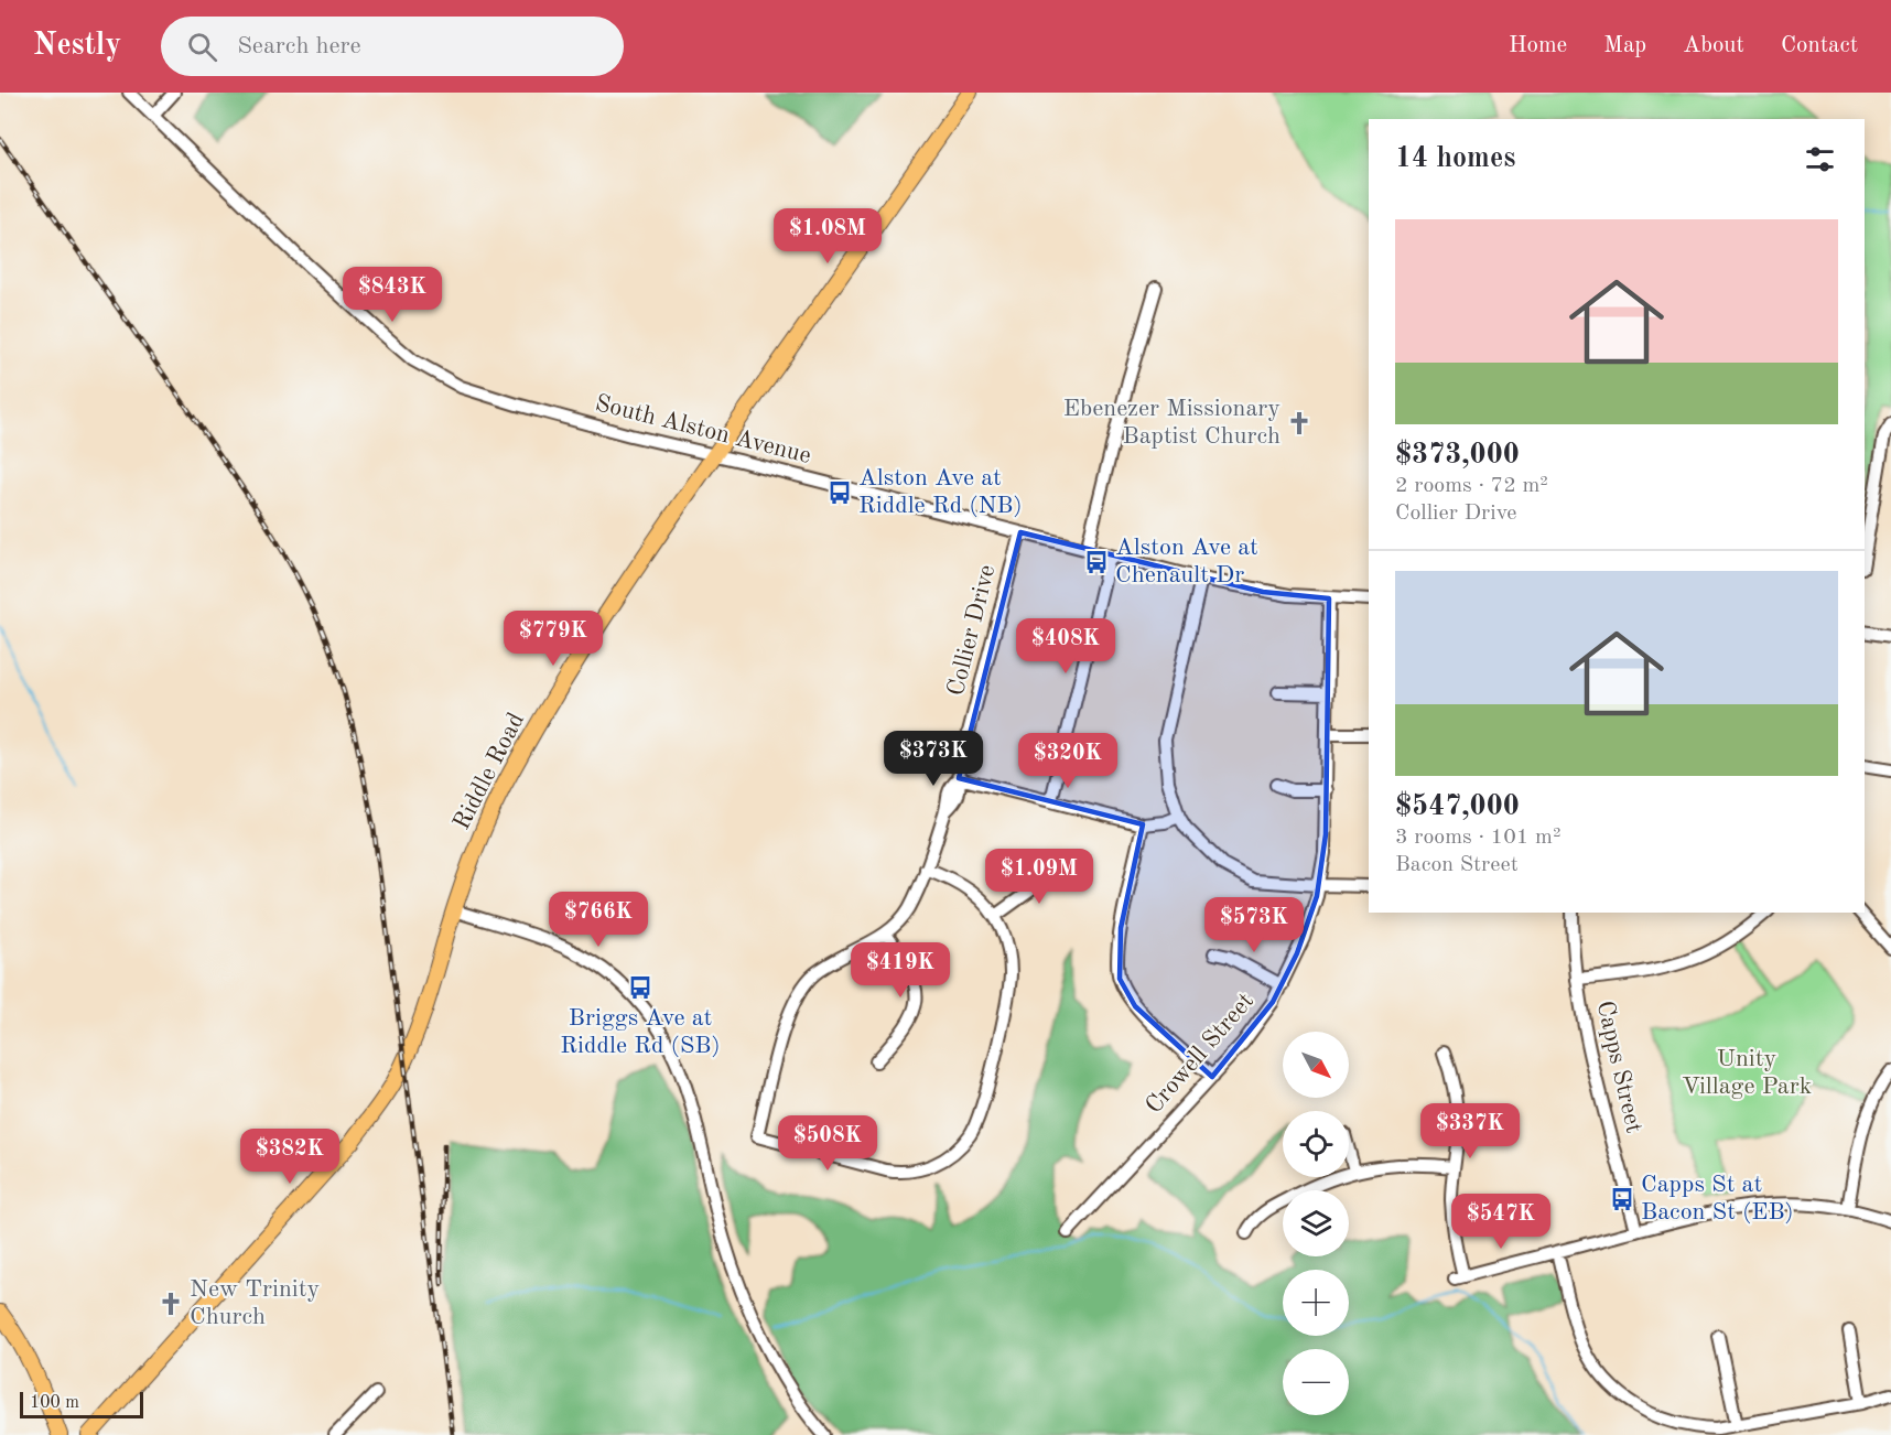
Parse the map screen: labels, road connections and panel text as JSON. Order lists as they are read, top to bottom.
{
  "streets": {
    "main road": ["Riddle Road"],
    "street": [
      "South Alston Avenue",
      "Collier Drive",
      "Crowell Street",
      "Capps Street"
    ]
  },
  "crossings": [
    ["South Alston Avenue", "Collier Drive"],
    ["South Alston Avenue", "Riddle Road"],
    ["South Alston Avenue", "Crowell Street"]
  ],
  "parks": ["Unity Village Park"],
  "places": {
    "church": ["Ebenezer Missionary Baptist Church", "New Trinity Church"],
    "bus stop": [
      "Alston Ave at Riddle Rd (NB)",
      "Alston Ave at Chenault Dr",
      "Briggs Ave at Riddle Rd (SB)",
      "Capps St at Bacon St (EB)"
    ]
  },
  "scale_bar": "100 m",
  "north": "bottom right",
  "page": {
    "header": "Nestly",
    "search": "Search here",
    "nav": [
      "Home",
      "Map",
      "About",
      "Contact"
    ],
    "heading": "14 homes",
    "list": [
      {
        "name": "$373,000",
        "note": "2 rooms · 72 m² · Collier Drive"
      },
      {
        "name": "$547,000",
        "note": "3 rooms · 101 m² · Bacon Street"
      }
    ],
    "price": [
      "$1.08M",
      "$843K",
      "$779K",
      "$408K",
      "$373K",
      "$320K",
      "$1.09M",
      "$766K",
      "$573K",
      "$419K",
      "$337K",
      "$508K",
      "$382K",
      "$547K"
    ],
    "map_buttons": ["+", "−"],
    "scale": "100 m"
  }
}
